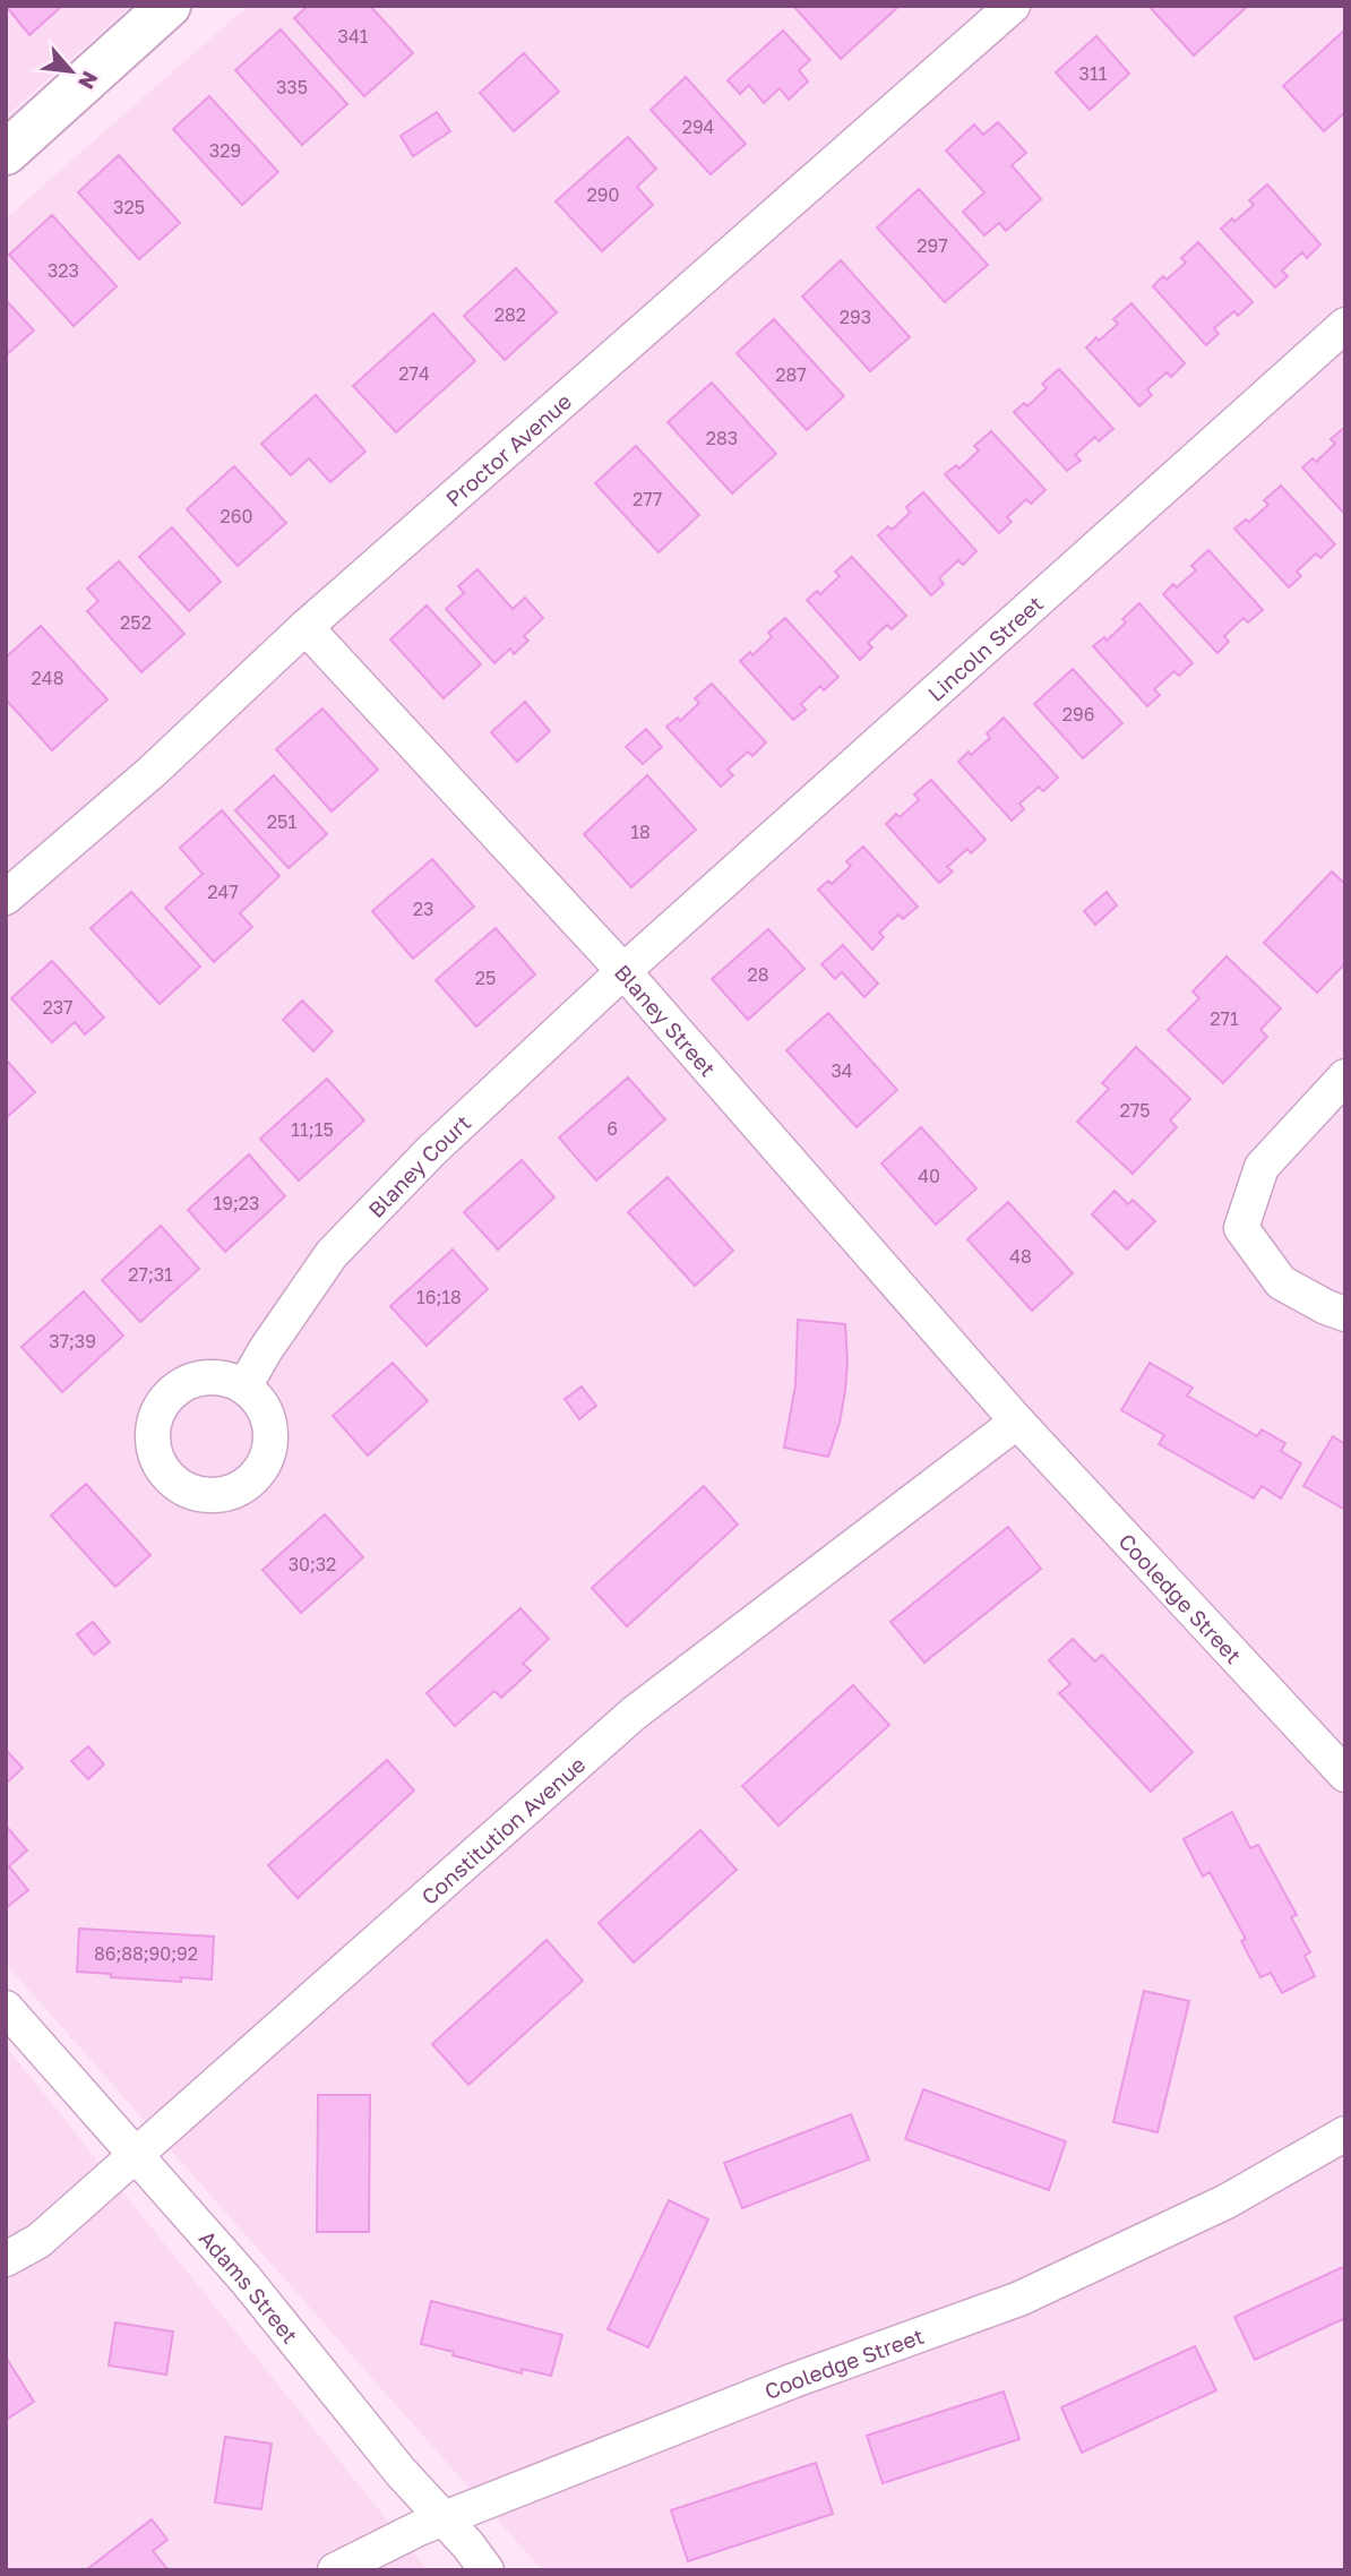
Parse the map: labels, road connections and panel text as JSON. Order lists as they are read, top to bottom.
{
  "streets": {
    "street": [
      "Proctor Avenue",
      "Lincoln Street",
      "Blaney Street",
      "Blaney Court",
      "Cooledge Street",
      "Constitution Avenue",
      "Adams Street"
    ]
  },
  "crossings": [
    ["Proctor Avenue", "Blaney Street"],
    ["Lincoln Street", "Blaney Street"],
    ["Lincoln Street", "Blaney Court"],
    ["Blaney Street", "Blaney Court"],
    ["Blaney Street", "Cooledge Street"],
    ["Blaney Street", "Constitution Avenue"],
    ["Cooledge Street", "Constitution Avenue"],
    ["Cooledge Street", "Adams Street"],
    ["Constitution Avenue", "Adams Street"]
  ],
  "house_numbers": [
    "341",
    "311",
    "335",
    "294",
    "329",
    "290",
    "325",
    "297",
    "323",
    "282",
    "293",
    "274",
    "287",
    "283",
    "277",
    "260",
    "252",
    "248",
    "296",
    "251",
    "18",
    "247",
    "23",
    "28",
    "25",
    "237",
    "271",
    "34",
    "275",
    "6",
    "11;15",
    "40",
    "19;23",
    "48",
    "27;31",
    "16;18",
    "37;39",
    "30;32",
    "86;88;90;92"
  ],
  "north": "bottom right"
}
